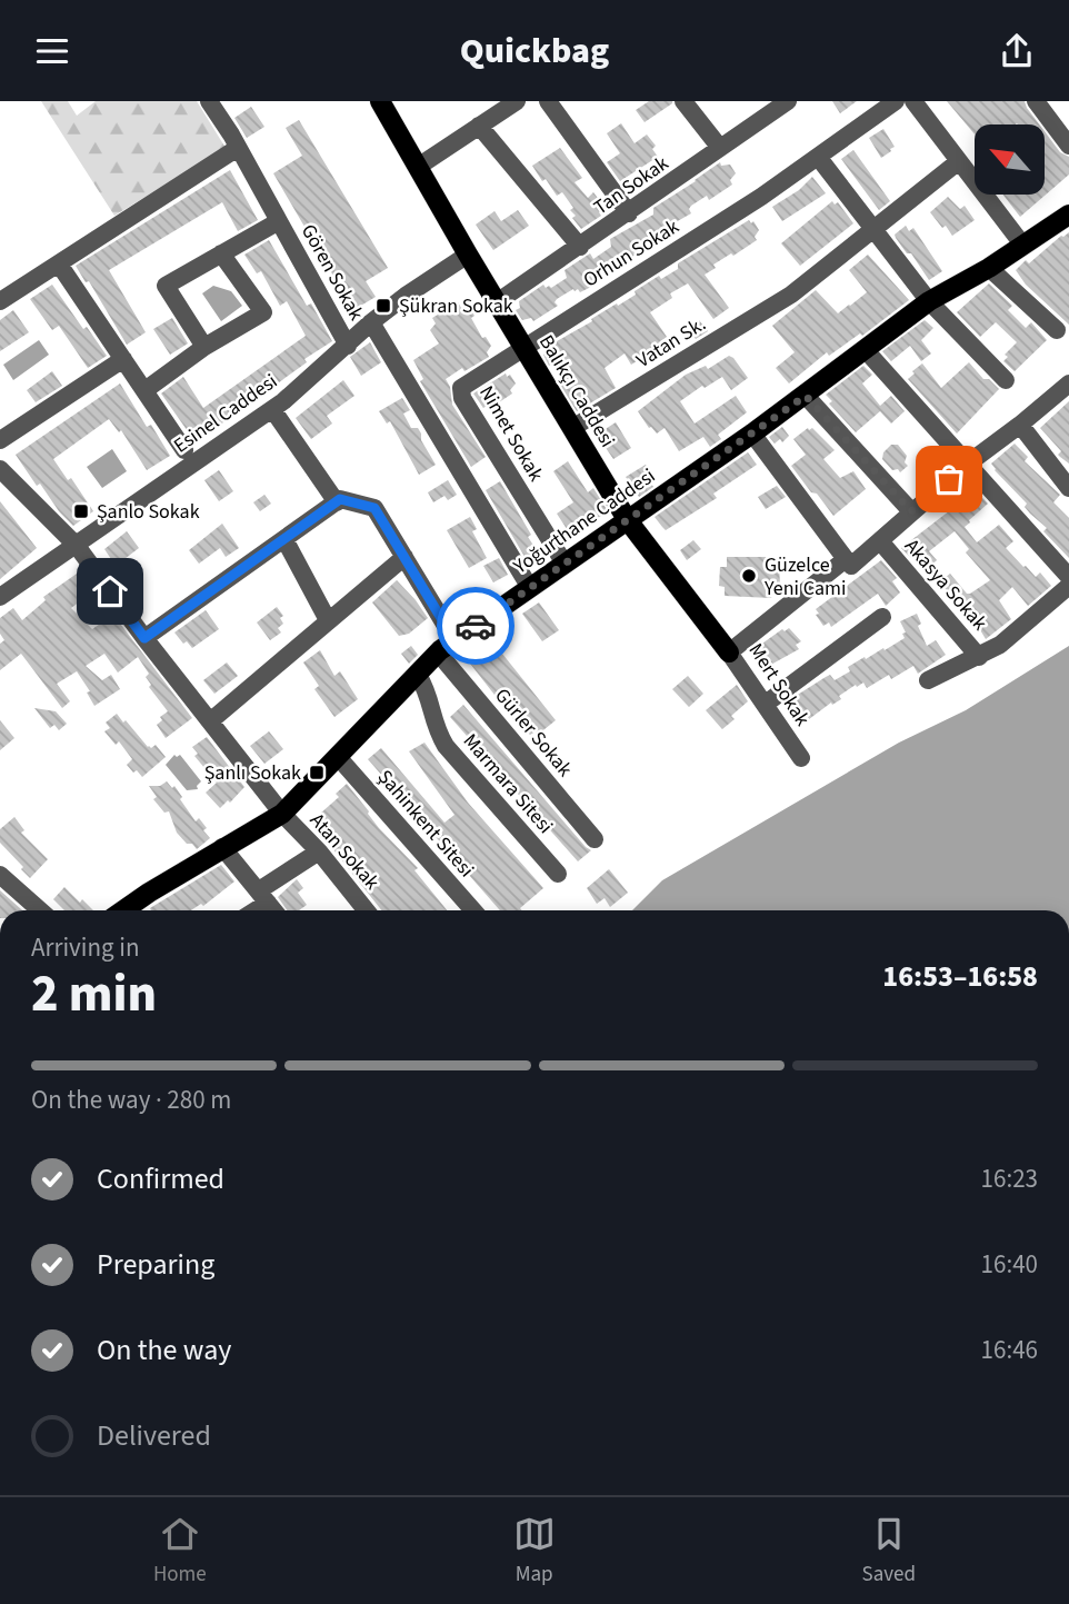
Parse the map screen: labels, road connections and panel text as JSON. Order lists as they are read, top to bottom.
{
  "streets": {
    "main road": ["Balıkçı Caddesi", "Yoğurthane Caddesi"],
    "street": [
      "Tan Sokak",
      "Orhun Sokak",
      "Gören Sokak",
      "Vatan Sk.",
      "Esinel Caddesi",
      "Nimet Sokak",
      "Akasya Sokak",
      "Mert Sokak",
      "Gürler Sokak",
      "Marmara Sitesi",
      "Şahinkent Sitesi",
      "Atan Sokak"
    ]
  },
  "crossings": [
    ["Tan Sokak", "Balıkçı Caddesi"],
    ["Orhun Sokak", "Balıkçı Caddesi"],
    ["Orhun Sokak", "Nimet Sokak"],
    ["Gören Sokak", "Esinel Caddesi"],
    ["Vatan Sk.", "Balıkçı Caddesi"],
    ["Balıkçı Caddesi", "Esinel Caddesi"],
    ["Balıkçı Caddesi", "Nimet Sokak"],
    ["Balıkçı Caddesi", "Yoğurthane Caddesi"],
    ["Balıkçı Caddesi", "Mert Sokak"],
    ["Esinel Caddesi", "Atan Sokak"],
    ["Nimet Sokak", "Yoğurthane Caddesi"],
    ["Yoğurthane Caddesi", "Gürler Sokak"],
    ["Yoğurthane Caddesi", "Marmara Sitesi"],
    ["Yoğurthane Caddesi", "Şahinkent Sitesi"],
    ["Yoğurthane Caddesi", "Atan Sokak"],
    ["Akasya Sokak", "Mert Sokak"]
  ],
  "places": {
    "transit": ["Şükran Sokak", "Şanlo Sokak", "Şanlı Sokak"],
    "other": ["Güzelce Yeni Cami"]
  },
  "north": "top left",
  "page": {
    "header": "Quickbag",
    "heading": ["2 min", "Arriving in", "16:53–16:58"],
    "bar": "On the way · 280 m",
    "list": [
      ["Confirmed", "16:23"],
      ["Preparing", "16:40"],
      ["On the way", "16:46"],
      "Delivered"
    ],
    "tabs": ["Home", "Map", "Saved"]
  }
}
